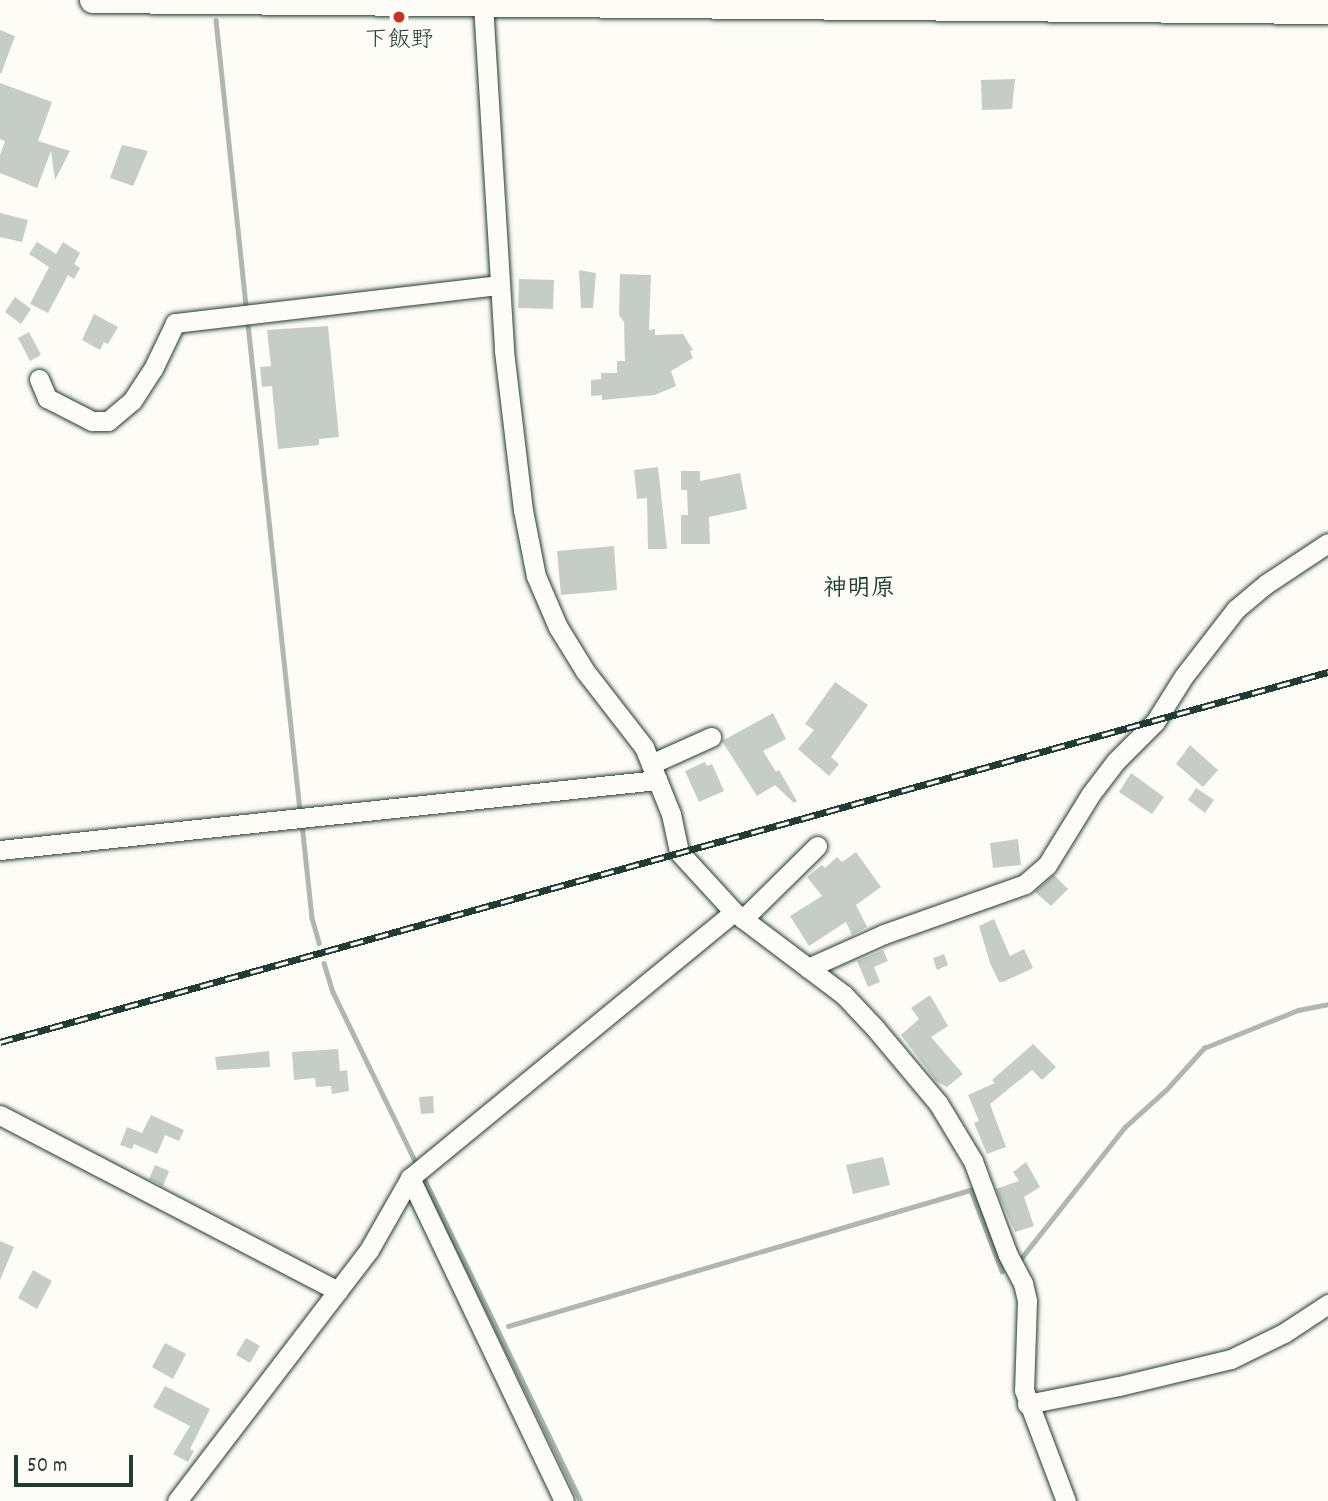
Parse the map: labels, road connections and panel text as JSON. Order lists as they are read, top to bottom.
{
  "districts": ["神明原"],
  "places": ["下飯野"],
  "scale_bar": "50 m"
}
